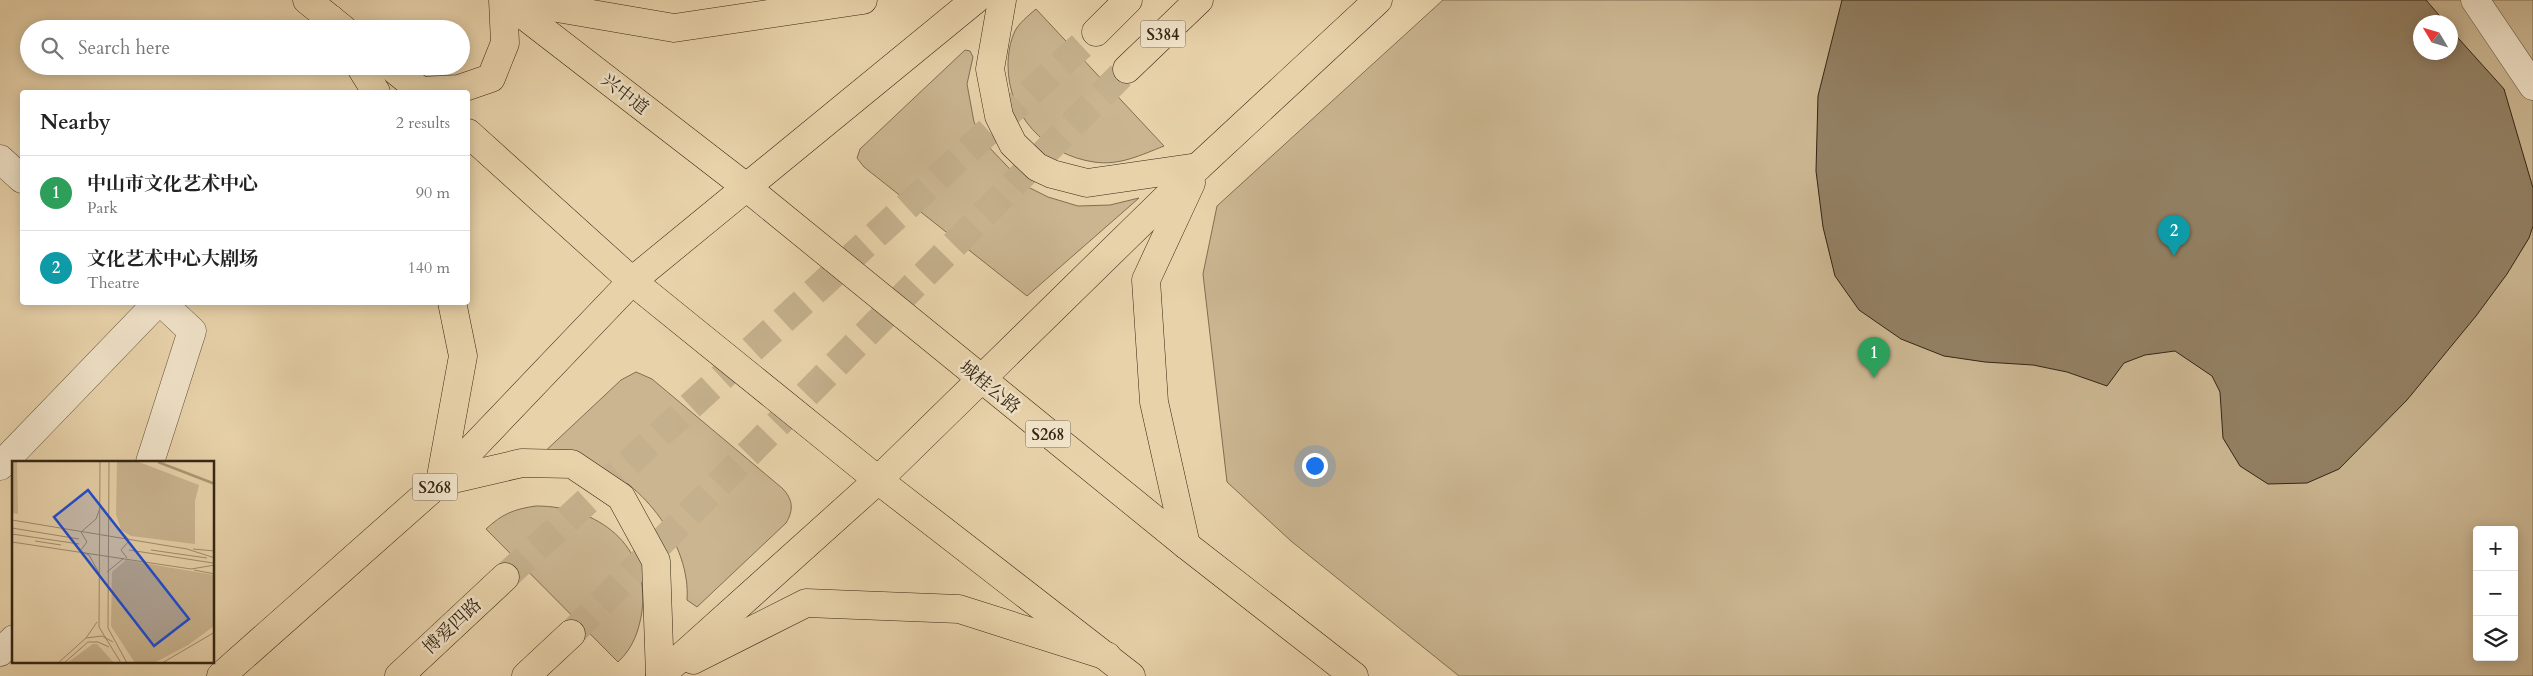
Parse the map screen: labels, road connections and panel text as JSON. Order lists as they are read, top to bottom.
{
  "streets": {
    "main road": [
      "S384",
      "兴中道",
      "城桂公路",
      "S268",
      "博爱四路"
    ]
  },
  "crossings": [
    ["兴中道", "城桂公路"],
    ["兴中道", "S268"],
    ["城桂公路", "S268"]
  ],
  "north": "top left",
  "page": {
    "search": "Search here",
    "heading": ["Nearby", "2 results"],
    "list": [
      {
        "mark": "1",
        "name": "中山市文化艺术中心",
        "note": "Park",
        "value": "90 m"
      },
      {
        "mark": "2",
        "name": "文化艺术中心大剧场",
        "note": "Theatre",
        "value": "140 m"
      }
    ],
    "pins": ["2", "1"],
    "map_buttons": ["+", "−"]
  }
}
